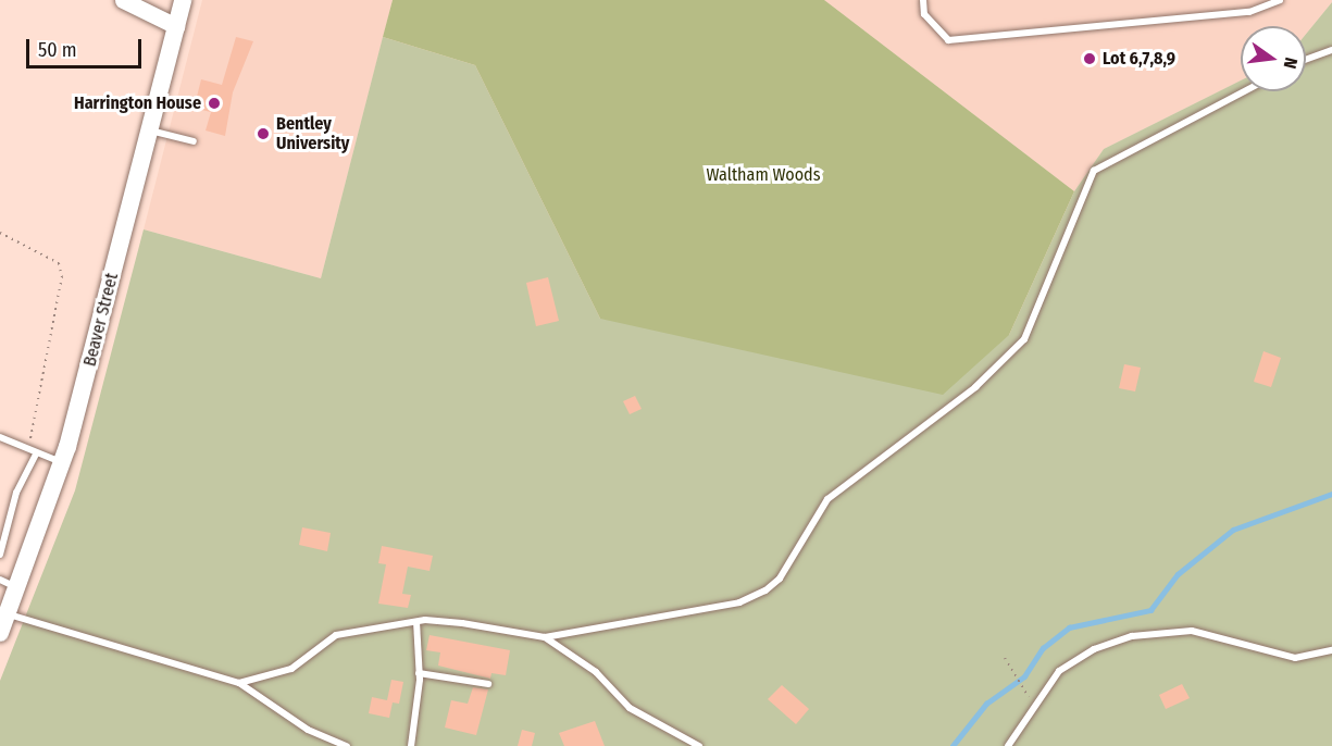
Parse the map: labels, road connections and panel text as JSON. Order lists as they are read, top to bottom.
{
  "streets": {
    "main road": ["Beaver Street"]
  },
  "parks": ["Waltham Woods"],
  "places": ["Lot 6,7,8,9", "Harrington House", "Bentley University"],
  "scale_bar": "50 m",
  "north": "right"
}
